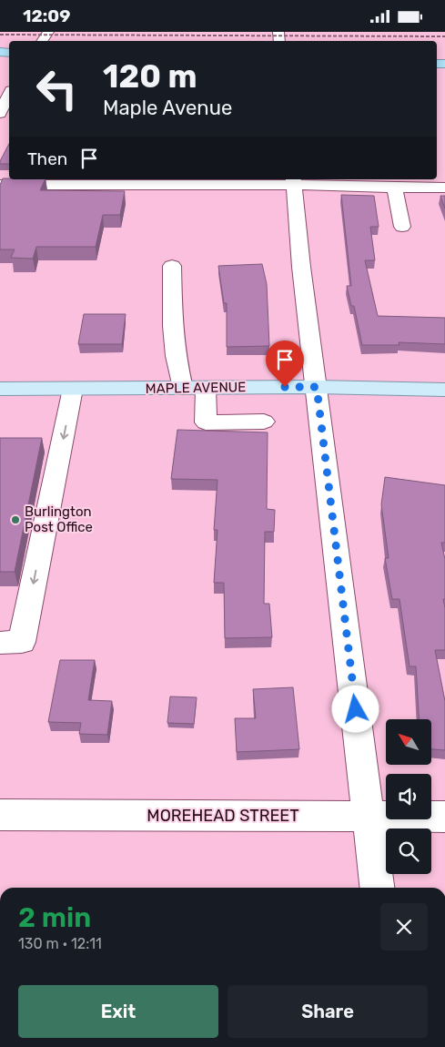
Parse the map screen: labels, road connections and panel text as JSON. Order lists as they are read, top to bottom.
{
  "streets": {
    "main road": ["MAPLE AVENUE"],
    "street": ["MOREHEAD STREET"]
  },
  "places": ["Burlington Post Office"],
  "north": "top left",
  "page": {
    "status": "12:09",
    "turn": ["120 m", "Maple Avenue"],
    "then": "Then",
    "heading": ["2 min", "130 m · 12:11"],
    "buttons": ["Exit", "Share"]
  }
}
